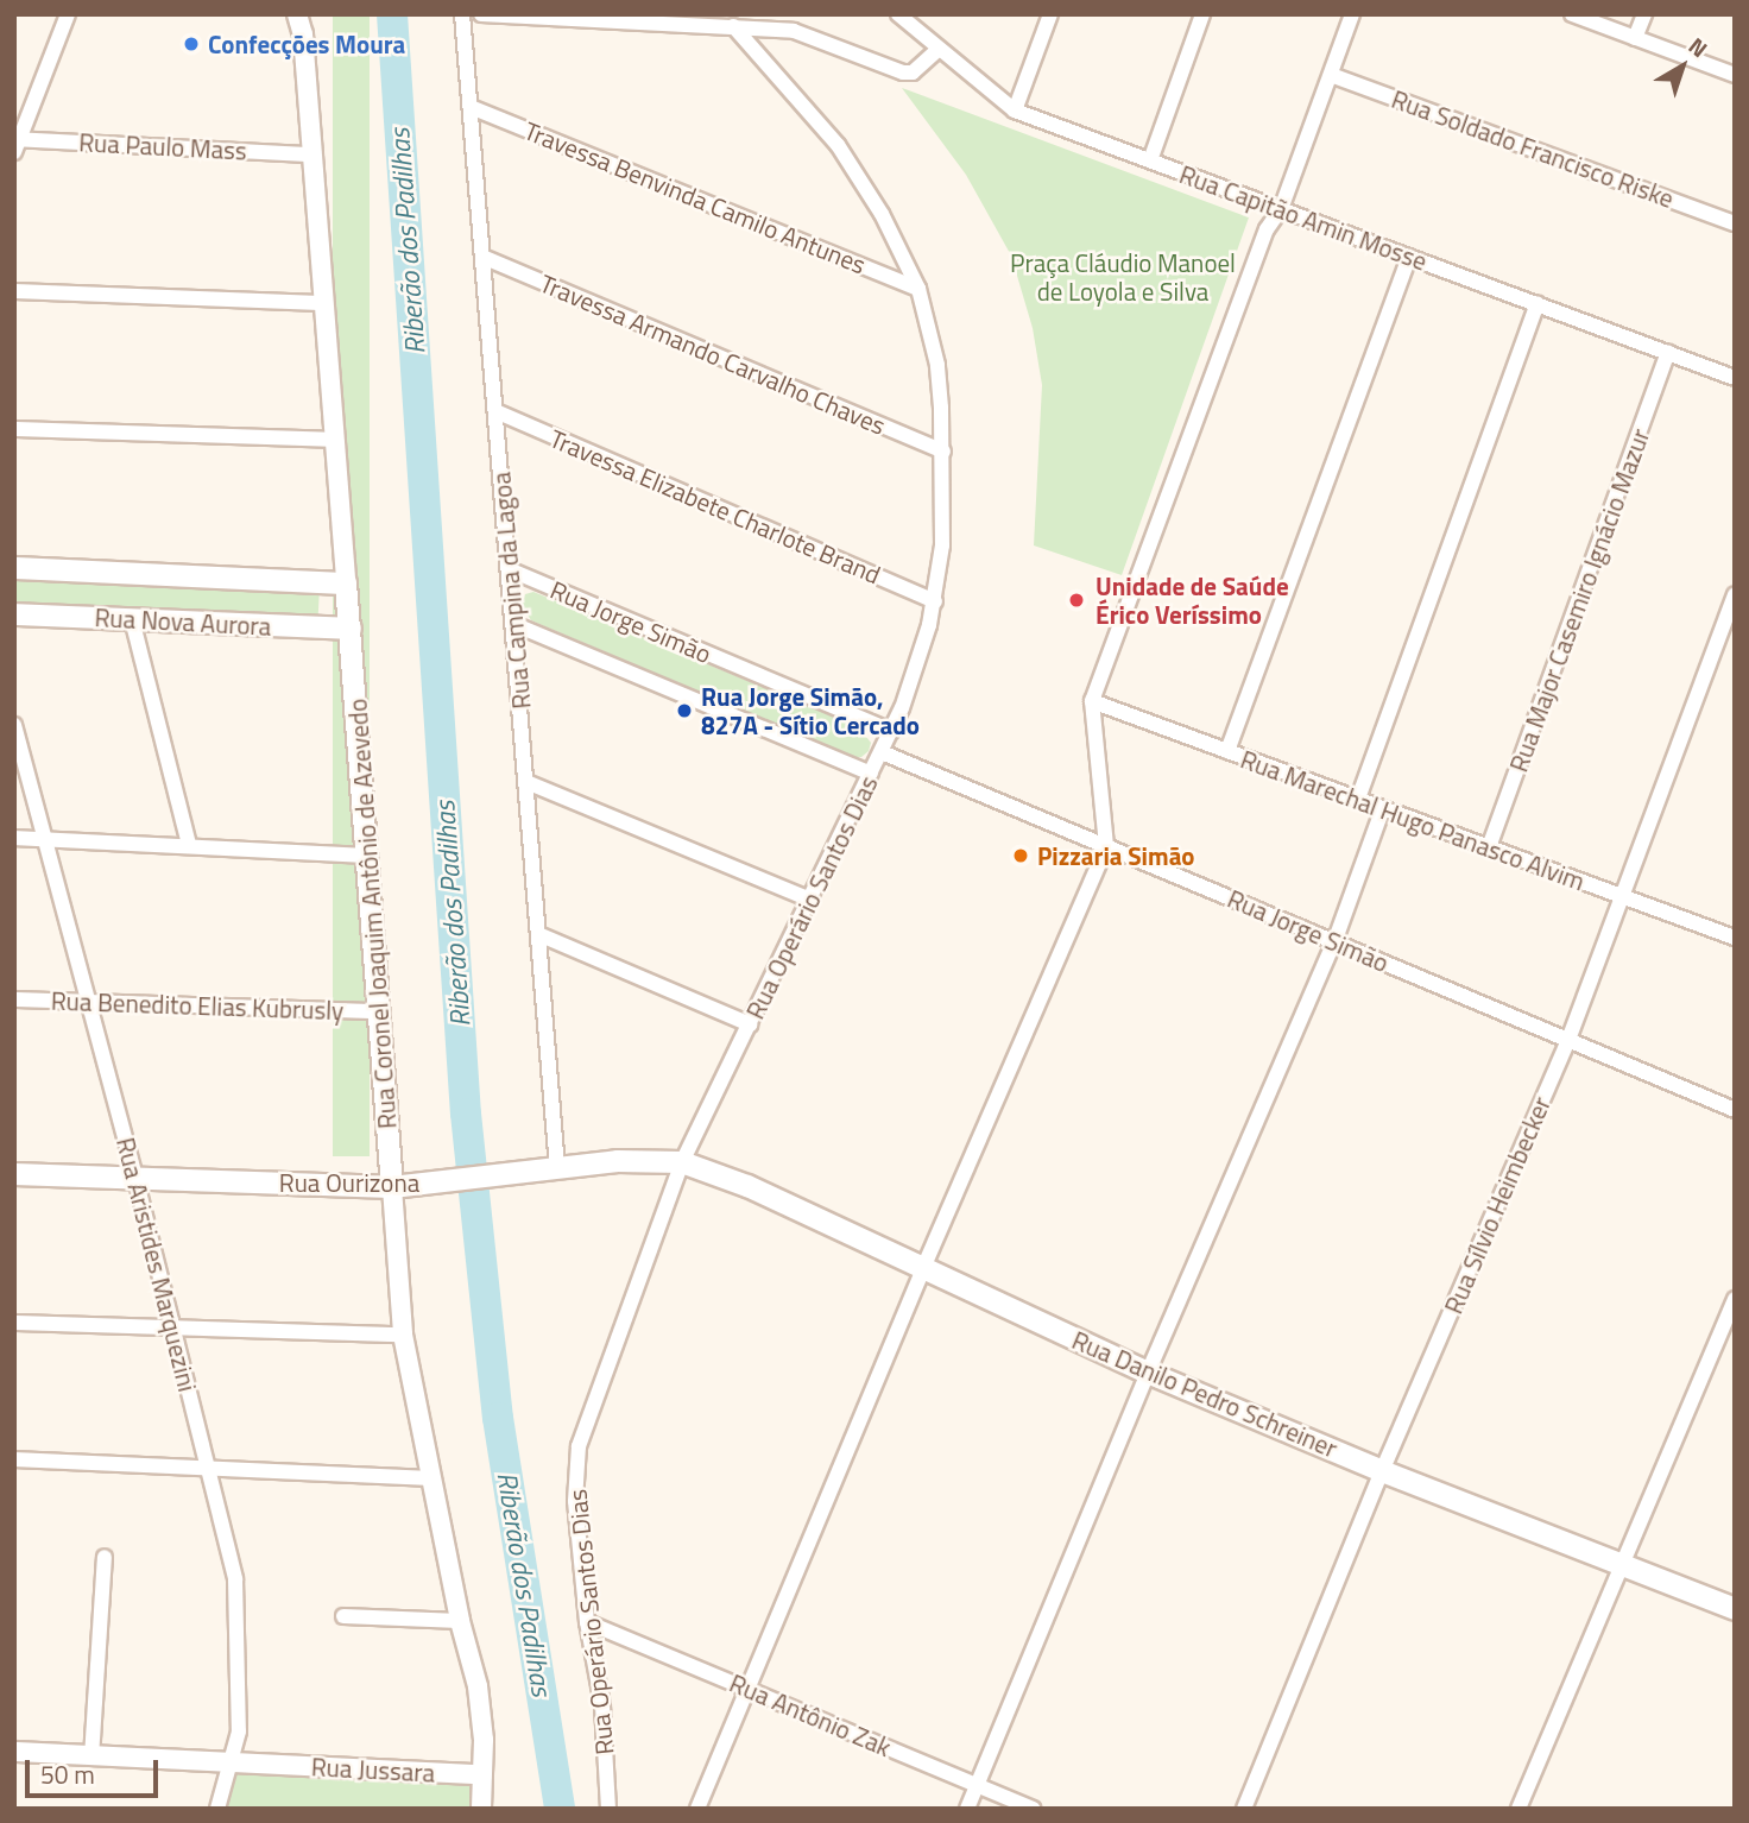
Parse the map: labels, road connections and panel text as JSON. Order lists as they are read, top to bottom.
{
  "streets": {
    "main road": [
      "Rua Nova Aurora",
      "Rua Coronel Joaquim Antônio de Azevedo",
      "Rua Ourizona",
      "Rua Danilo Pedro Schreiner"
    ],
    "street": [
      "Rua Paulo Mass",
      "Rua Soldado Francisco Riske",
      "Travessa Benvinda Camilo Antunes",
      "Rua Capitão Amin Mosse",
      "Travessa Armando Carvalho Chaves",
      "Travessa Elizabete Charlote Brand",
      "Rua Campina da Lagoa",
      "Rua Major Casemiro Ignácio Mazur",
      "Rua Jorge Simão",
      "Rua Marechal Hugo Panasco Alvim",
      "Rua Operário Santos Dias",
      "Rua Benedito Elias Kubrusly",
      "Rua Sílvio Heimbecker",
      "Rua Aristides Marquezini",
      "Rua Antônio Zak",
      "Rua Jussara"
    ]
  },
  "crossings": [
    ["Rua Paulo Mass", "Rua Coronel Joaquim Antônio de Azevedo"],
    ["Travessa Benvinda Camilo Antunes", "Rua Campina da Lagoa"],
    ["Travessa Benvinda Camilo Antunes", "Rua Operário Santos Dias"],
    ["Rua Capitão Amin Mosse", "Rua Major Casemiro Ignácio Mazur"],
    ["Travessa Armando Carvalho Chaves", "Rua Campina da Lagoa"],
    ["Travessa Armando Carvalho Chaves", "Rua Operário Santos Dias"],
    ["Travessa Elizabete Charlote Brand", "Rua Campina da Lagoa"],
    ["Travessa Elizabete Charlote Brand", "Rua Operário Santos Dias"],
    ["Rua Campina da Lagoa", "Rua Jorge Simão"],
    ["Rua Campina da Lagoa", "Rua Ourizona"],
    ["Rua Major Casemiro Ignácio Mazur", "Rua Marechal Hugo Panasco Alvim"],
    ["Rua Nova Aurora", "Rua Coronel Joaquim Antônio de Azevedo"],
    ["Rua Jorge Simão", "Rua Operário Santos Dias"],
    ["Rua Jorge Simão", "Rua Sílvio Heimbecker"],
    ["Rua Marechal Hugo Panasco Alvim", "Rua Sílvio Heimbecker"],
    ["Rua Operário Santos Dias", "Rua Ourizona"],
    ["Rua Operário Santos Dias", "Rua Danilo Pedro Schreiner"],
    ["Rua Operário Santos Dias", "Rua Antônio Zak"],
    ["Rua Coronel Joaquim Antônio de Azevedo", "Rua Benedito Elias Kubrusly"],
    ["Rua Coronel Joaquim Antônio de Azevedo", "Rua Ourizona"],
    ["Rua Coronel Joaquim Antônio de Azevedo", "Rua Jussara"],
    ["Rua Benedito Elias Kubrusly", "Rua Aristides Marquezini"],
    ["Rua Ourizona", "Rua Aristides Marquezini"],
    ["Rua Ourizona", "Rua Danilo Pedro Schreiner"],
    ["Rua Sílvio Heimbecker", "Rua Danilo Pedro Schreiner"],
    ["Rua Aristides Marquezini", "Rua Jussara"]
  ],
  "water": ["Riberão dos Padilhas"],
  "parks": ["Praça Cláudio Manoel de Loyola e Silva"],
  "places": [
    "Confecções Moura",
    "Unidade de Saúde Érico Veríssimo",
    "Rua Jorge Simão, 827A - Sítio Cercado",
    "Pizzaria Simão"
  ],
  "scale_bar": "50 m",
  "north": "top right"
}
